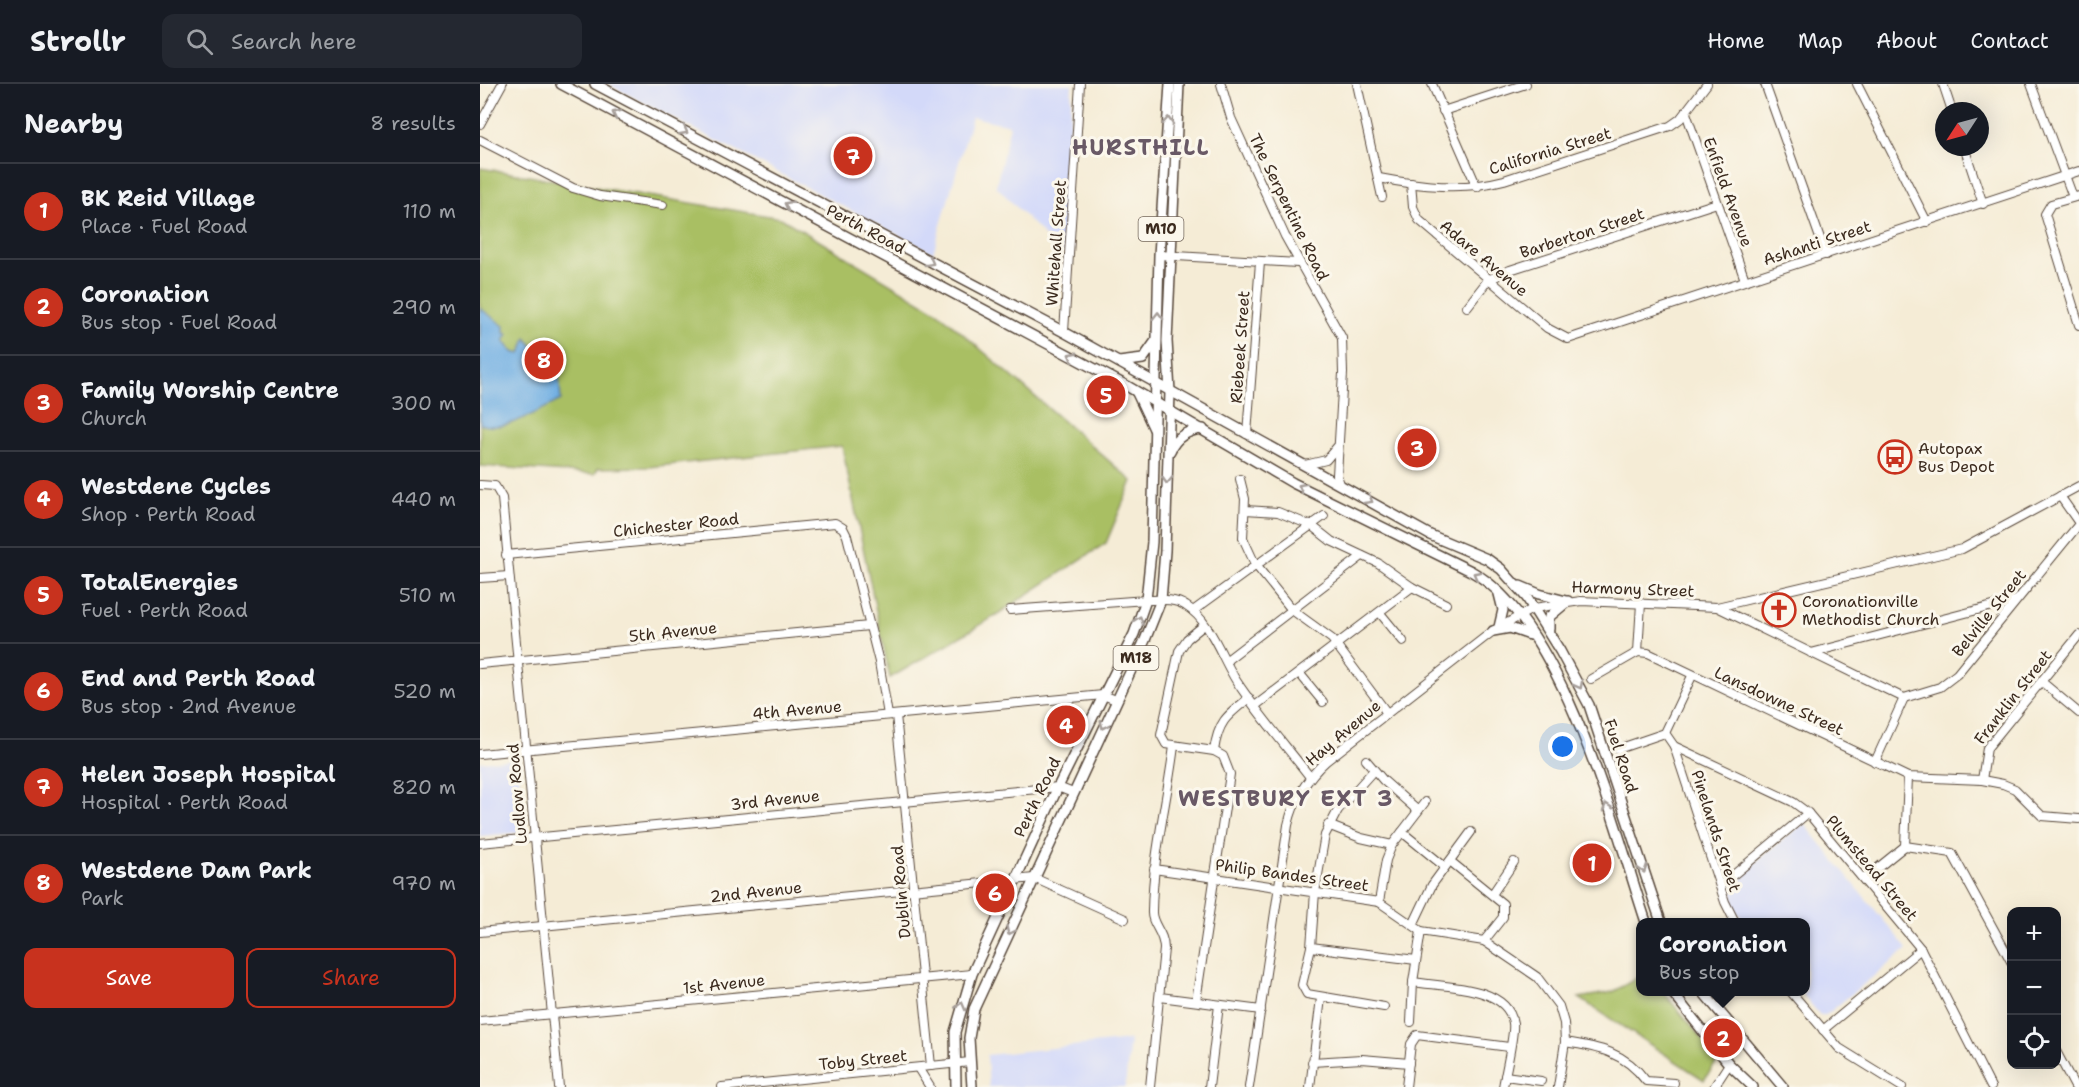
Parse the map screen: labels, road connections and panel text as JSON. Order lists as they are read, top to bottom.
{
  "streets": {
    "main road": [
      "Perth Road",
      "M10",
      "M18",
      "Fuel Road"
    ],
    "street": [
      "California Street",
      "Enfield Avenue",
      "The Serpentine Road",
      "Barberton Street",
      "Whitehall Street",
      "Ashanti Street",
      "Adare Avenue",
      "Riebeek Street",
      "Chichester Road",
      "Harmony Street",
      "Belville Street",
      "5th Avenue",
      "Franklin Street",
      "Lansdowne Street",
      "4th Avenue",
      "Hay Avenue",
      "Ludlow Road",
      "3rd Avenue",
      "Pinelands Street",
      "Plumstead Street",
      "Philip Bandes Street",
      "2nd Avenue",
      "Dublin Road",
      "1st Avenue",
      "Toby Street"
    ]
  },
  "crossings": [
    ["California Street", "Enfield Avenue"],
    ["California Street", "Adare Avenue"],
    ["Enfield Avenue", "Barberton Street"],
    ["Enfield Avenue", "Ashanti Street"],
    ["Perth Road", "M10"],
    ["Perth Road", "Whitehall Street"],
    ["Perth Road", "M18"],
    ["Perth Road", "4th Avenue"],
    ["Perth Road", "3rd Avenue"],
    ["Perth Road", "2nd Avenue"],
    ["Perth Road", "1st Avenue"],
    ["Perth Road", "Toby Street"],
    ["Barberton Street", "Adare Avenue"],
    ["Ashanti Street", "Adare Avenue"],
    ["Chichester Road", "Ludlow Road"],
    ["Chichester Road", "Dublin Road"],
    ["Harmony Street", "Hay Avenue"],
    ["Harmony Street", "Fuel Road"],
    ["5th Avenue", "Ludlow Road"],
    ["5th Avenue", "Dublin Road"],
    ["M18", "Toby Street"],
    ["4th Avenue", "Ludlow Road"],
    ["4th Avenue", "Dublin Road"],
    ["Hay Avenue", "Fuel Road"],
    ["Hay Avenue", "Philip Bandes Street"],
    ["Ludlow Road", "3rd Avenue"],
    ["Ludlow Road", "2nd Avenue"],
    ["Ludlow Road", "1st Avenue"],
    ["3rd Avenue", "Dublin Road"],
    ["Pinelands Street", "Plumstead Street"],
    ["2nd Avenue", "Dublin Road"],
    ["Dublin Road", "1st Avenue"],
    ["Dublin Road", "Toby Street"]
  ],
  "districts": ["HURSTHILL", "WESTBURY EXT 3"],
  "places": {
    "bus stop": ["Autopax Bus Depot"],
    "church": ["Coronationville Methodist Church"]
  },
  "north": "bottom left",
  "page": {
    "header": "Strollr",
    "search": "Search here",
    "nav": [
      "Home",
      "Map",
      "About",
      "Contact"
    ],
    "heading": ["Nearby", "8 results"],
    "pins": [
      "7",
      "8",
      "5",
      "3",
      "4",
      "1",
      "6",
      "2"
    ],
    "list": [
      {
        "mark": "1",
        "name": "BK Reid Village",
        "note": "Place · Fuel Road",
        "value": "110 m"
      },
      {
        "mark": "2",
        "name": "Coronation",
        "note": "Bus stop · Fuel Road",
        "value": "290 m"
      },
      {
        "mark": "3",
        "name": "Family Worship Centre",
        "note": "Church",
        "value": "300 m"
      },
      {
        "mark": "4",
        "name": "Westdene Cycles",
        "note": "Shop · Perth Road",
        "value": "440 m"
      },
      {
        "mark": "5",
        "name": "TotalEnergies",
        "note": "Fuel · Perth Road",
        "value": "510 m"
      },
      {
        "mark": "6",
        "name": "End and Perth Road",
        "note": "Bus stop · 2nd Avenue",
        "value": "520 m"
      },
      {
        "mark": "7",
        "name": "Helen Joseph Hospital",
        "note": "Hospital · Perth Road",
        "value": "820 m"
      },
      {
        "mark": "8",
        "name": "Westdene Dam Park",
        "note": "Park",
        "value": "970 m"
      }
    ],
    "map_buttons": ["+", "−"],
    "popup": ["Coronation", "Bus stop"],
    "buttons": ["Save", "Share"]
  }
}
